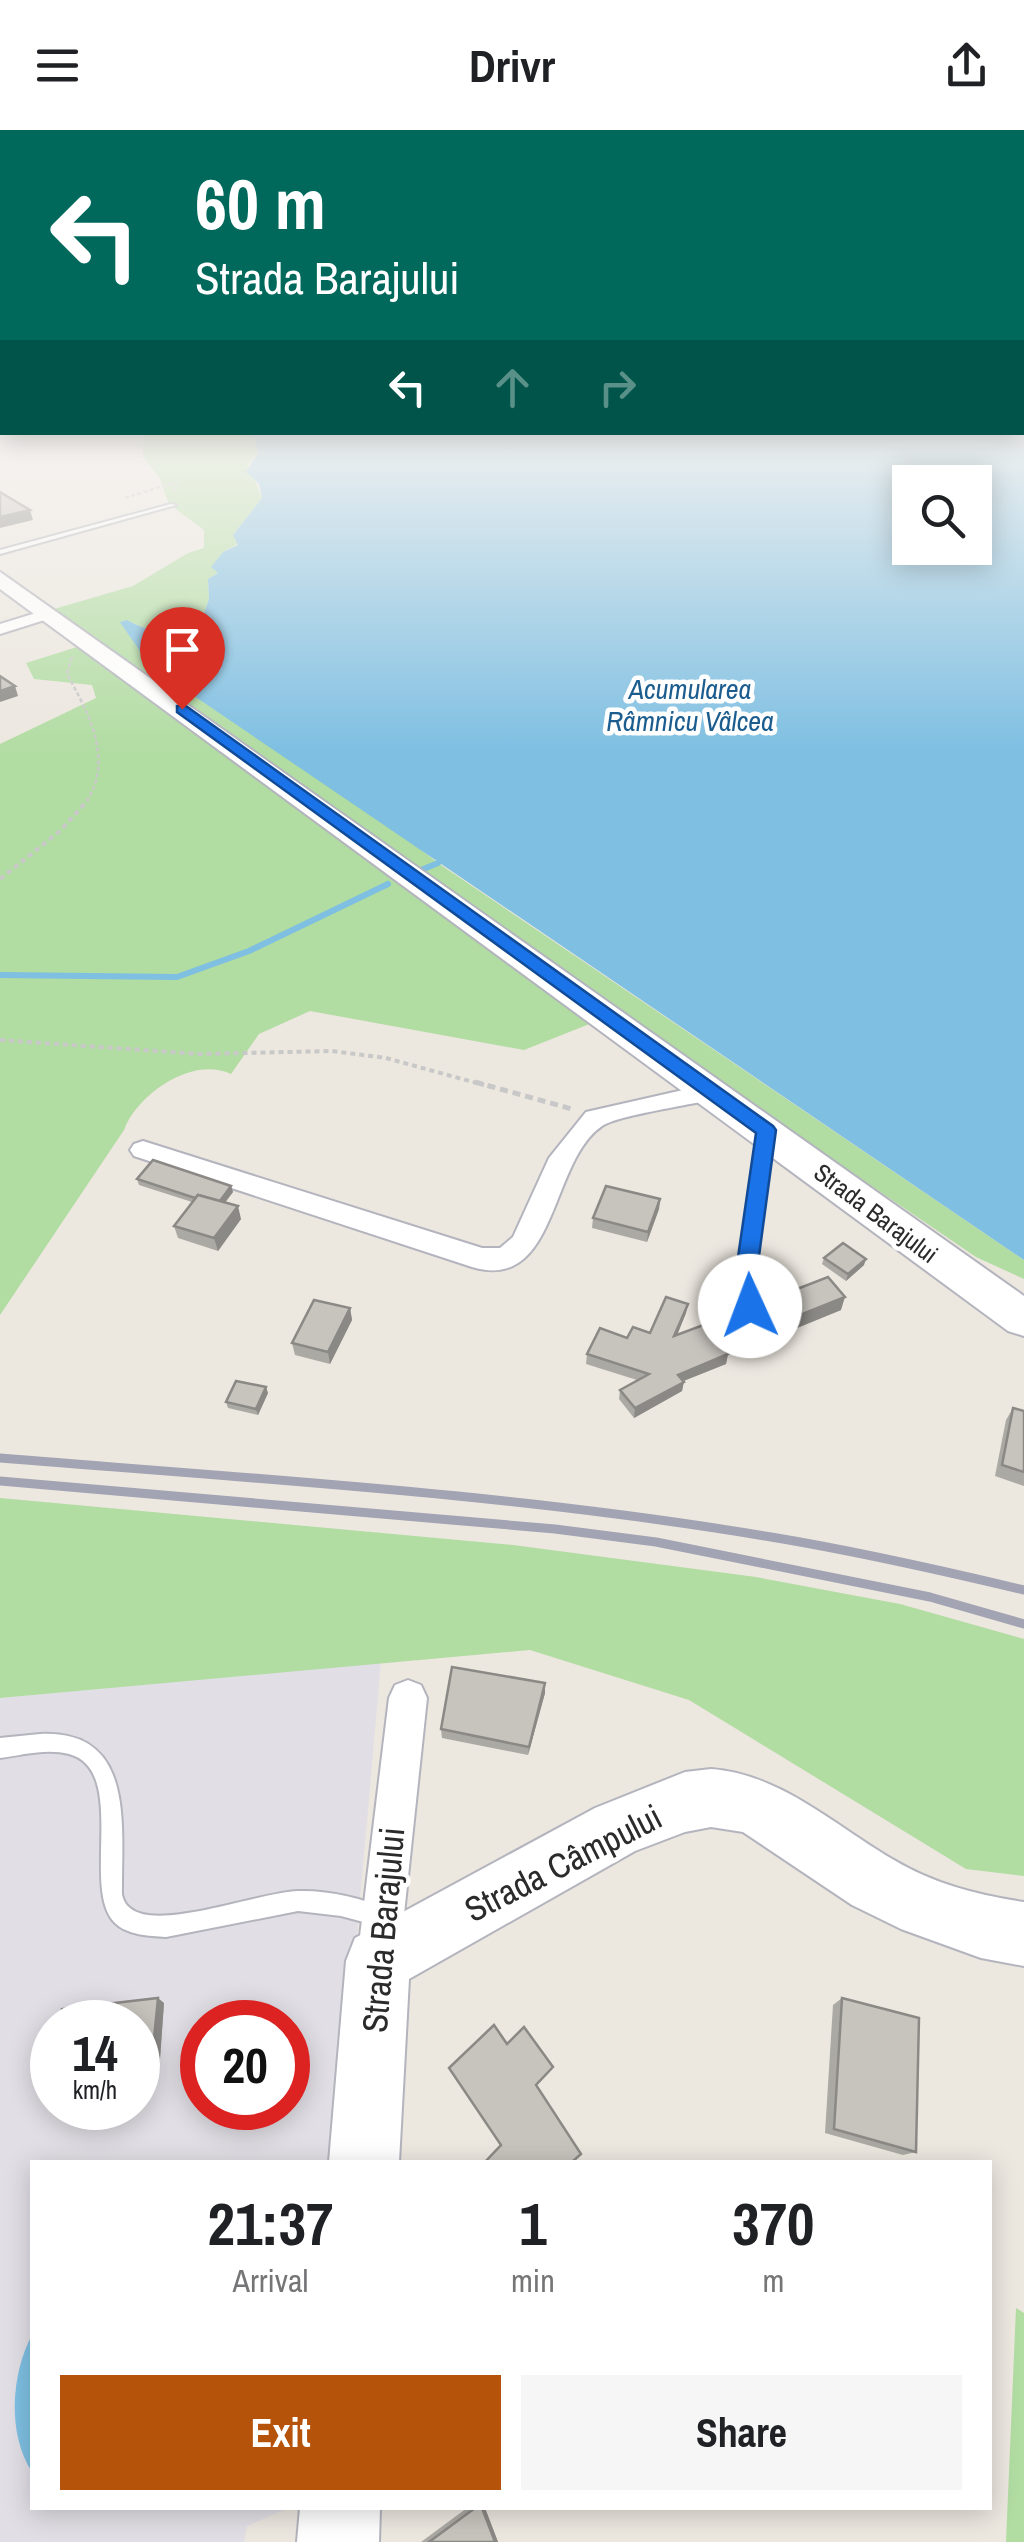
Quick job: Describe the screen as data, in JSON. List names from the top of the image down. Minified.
{"streets":{"street":["Strada Barajului","Strada Câmpului"]},"crossings":[["Strada Barajului","Strada Câmpului"]],"water":["Acumularea Râmnicu Vâlcea"],"page":{"header":"Drivr","turn":["60 m","Strada Barajului"],"speed":"14 km/h","limit":"20","eta":["21:37","Arrival","1","min","370","m"],"buttons":["Exit","Share"]}}
